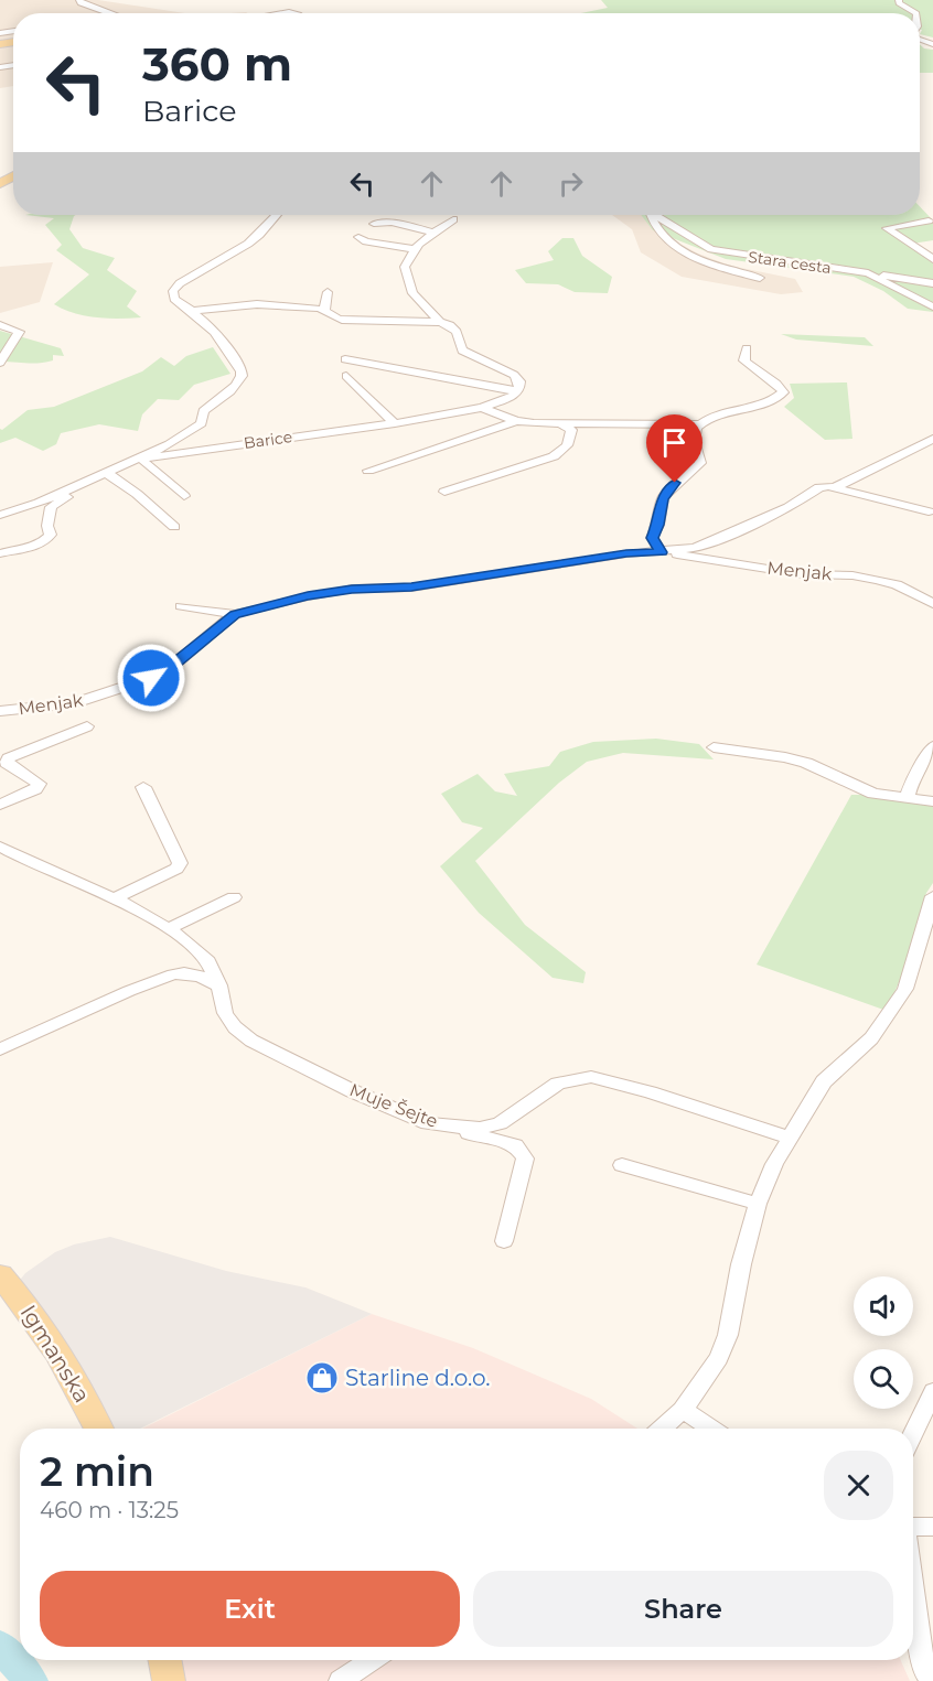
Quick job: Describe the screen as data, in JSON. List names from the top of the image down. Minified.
{"streets":{"main road":["Igmanska"],"street":["Stara cesta","Barice","Menjak","Muje Šejte"]},"places":{"shop":["Starline d.o.o."]},"page":{"turn":["360 m","Barice"],"heading":["2 min","460 m · 13:25"],"buttons":["Exit","Share"]}}
